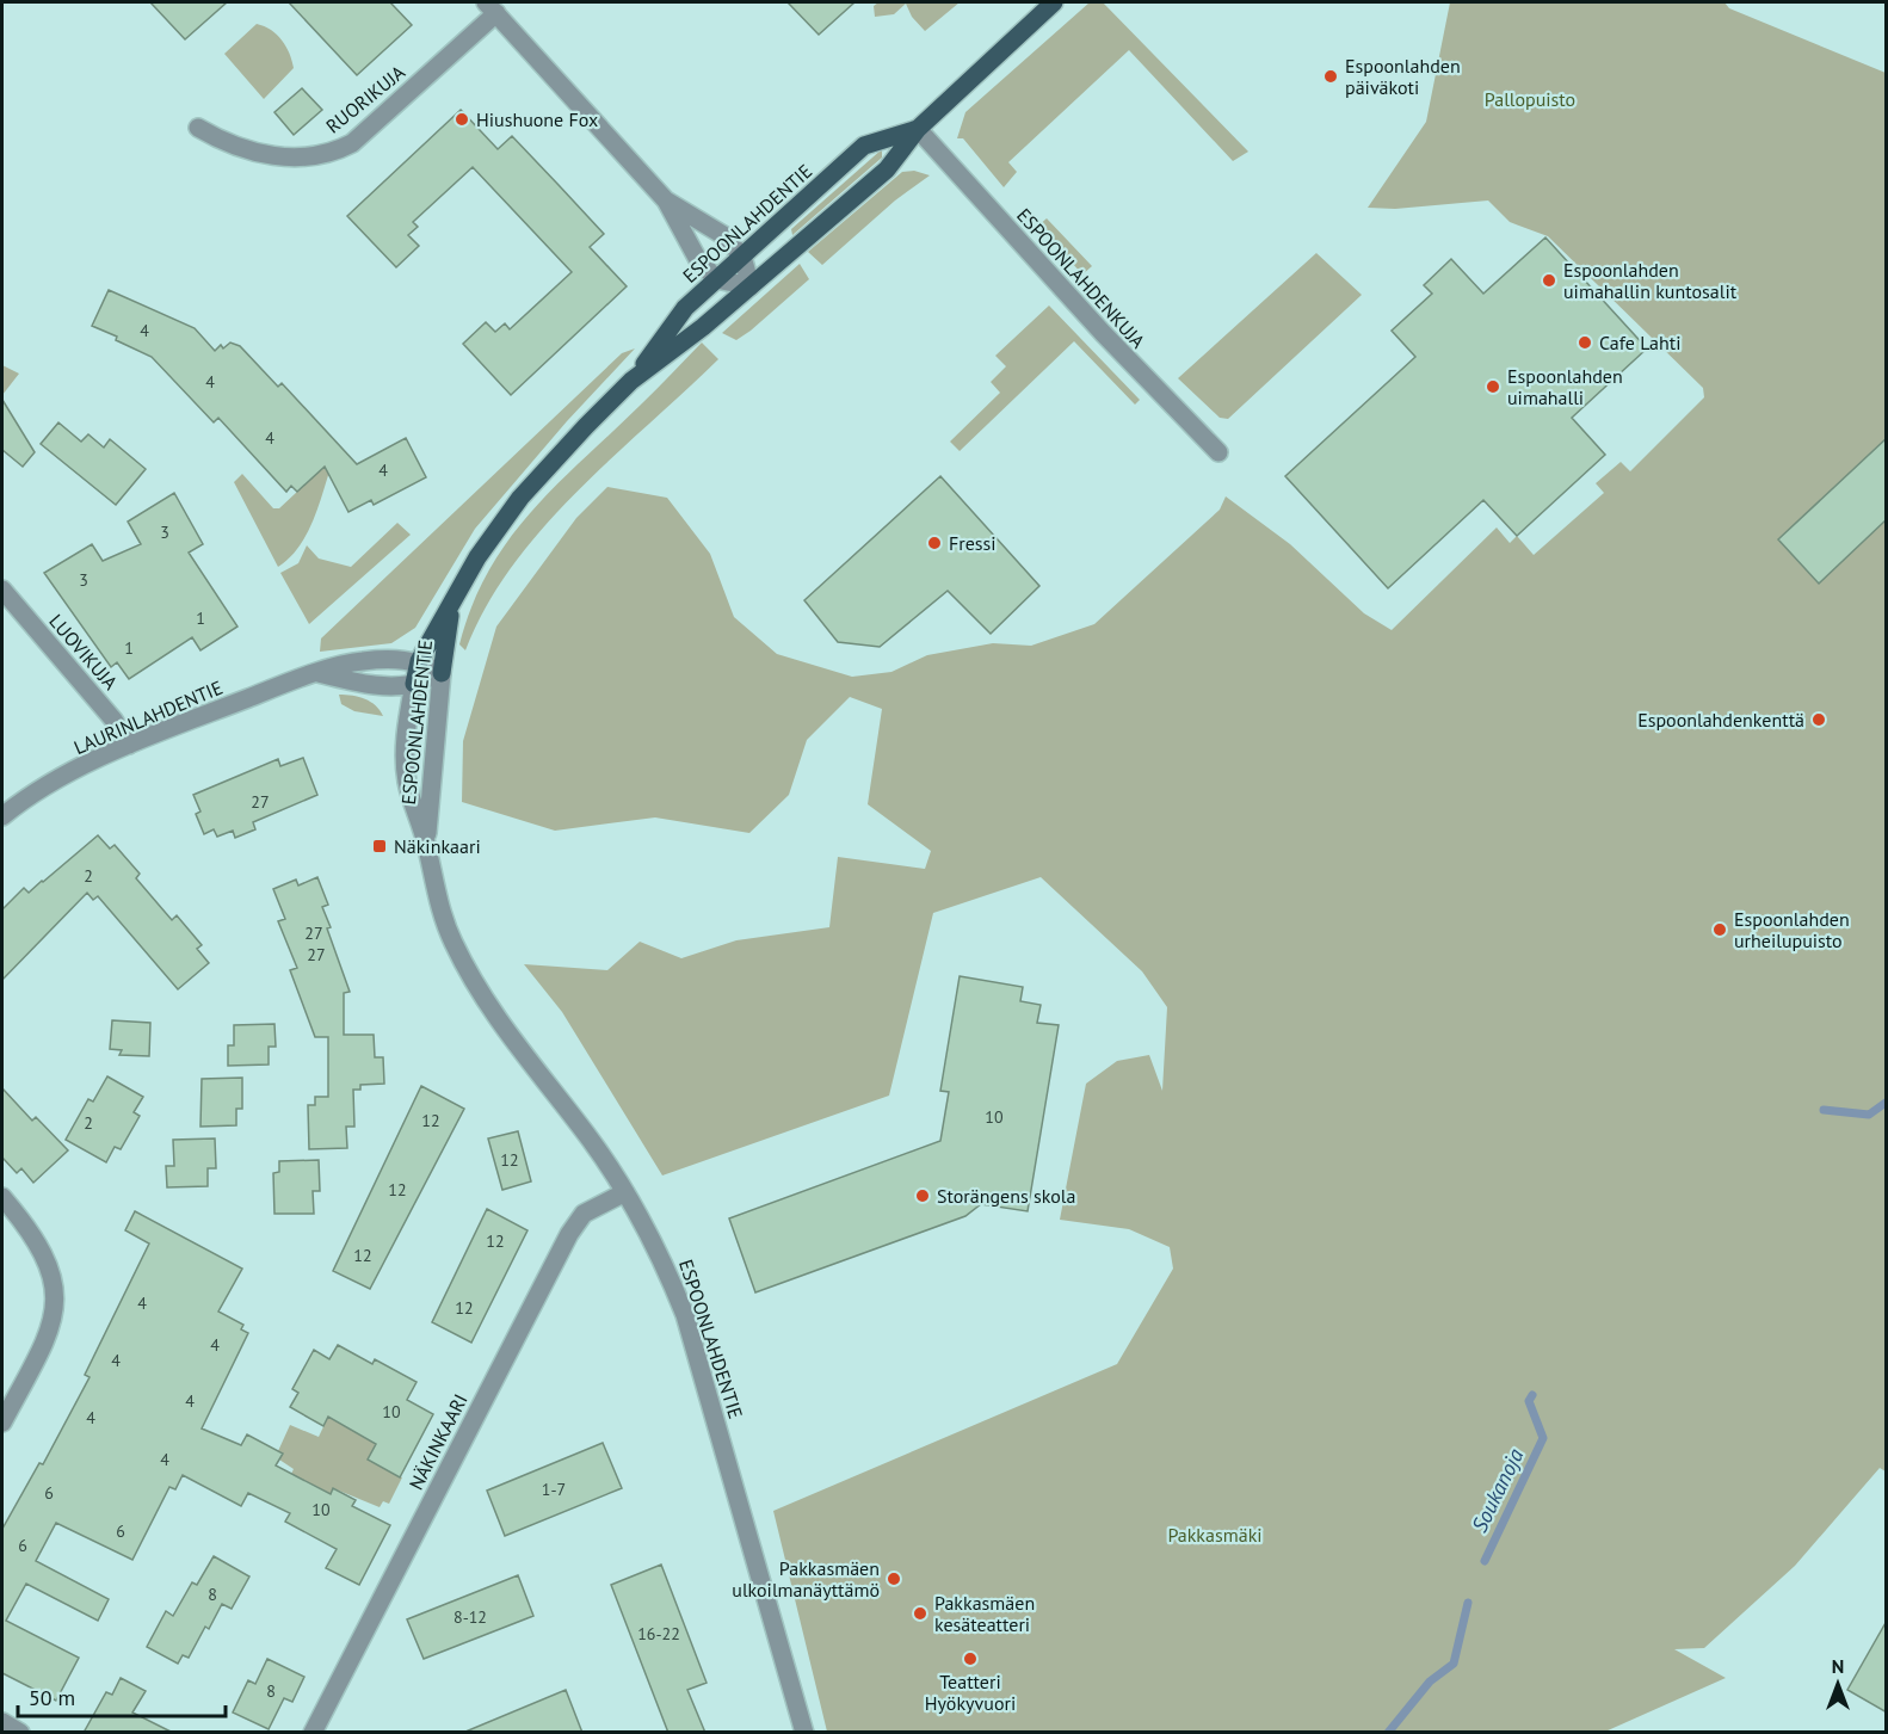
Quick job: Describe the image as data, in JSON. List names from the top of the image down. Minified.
{"streets":{"main road":["ESPOONLAHDENTIE"],"street":["RUORIKUJA","ESPOONLAHDENKUJA","LUOVIKUJA","LAURINLAHDENTIE","NÄKINKAARI"]},"crossings":[["ESPOONLAHDENTIE","ESPOONLAHDENKUJA"],["ESPOONLAHDENTIE","LAURINLAHDENTIE"],["ESPOONLAHDENTIE","NÄKINKAARI"],["LUOVIKUJA","LAURINLAHDENTIE"]],"water":["Soukanoja"],"parks":["Pallopuisto","Pakkasmäki"],"places":{"other":["Espoonlahden päiväkoti","Hiushuone Fox","Espoonlahden uimahallin kuntosalit","Cafe Lahti","Espoonlahden uimahalli","Fressi","Espoonlahdenkenttä","Espoonlahden urheilupuisto","Storängens skola","Pakkasmäen ulkoilmanäyttämö","Pakkasmäen kesäteatteri","Teatteri Hyökyvuori"],"transit":["Näkinkaari"]},"house_numbers":["4","4","4","4","3","3","1","1","27","2","27","27","10","12","2","12","12","12","12","4","12","4","4","4","10","4","4","1-7","6","10","6","6","8","8-12","16-22","8"],"scale_bar":"50 m","north":"top"}
